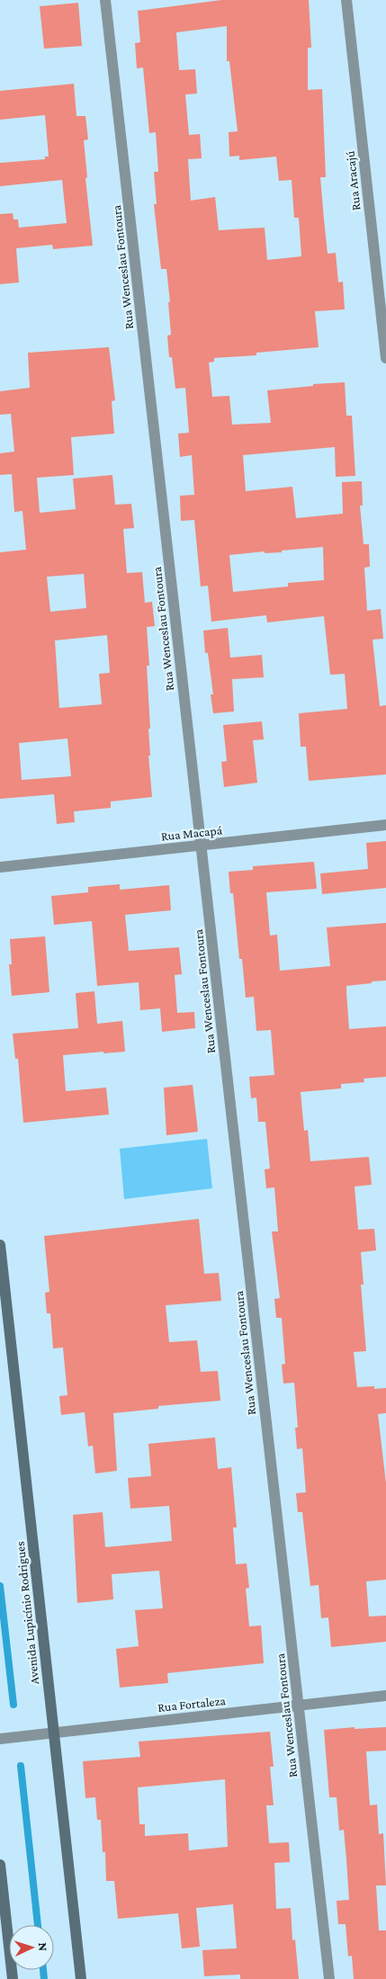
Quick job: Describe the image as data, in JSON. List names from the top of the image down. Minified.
{"streets":{"street":["Rua Aracajú","Rua Wenceslau Fontoura","Rua Macapá","Avenida Lupicínio Rodrigues","Rua Fortaleza"]},"crossings":[["Rua Wenceslau Fontoura","Rua Macapá"],["Rua Wenceslau Fontoura","Rua Fortaleza"],["Avenida Lupicínio Rodrigues","Rua Fortaleza"]],"north":"right"}
